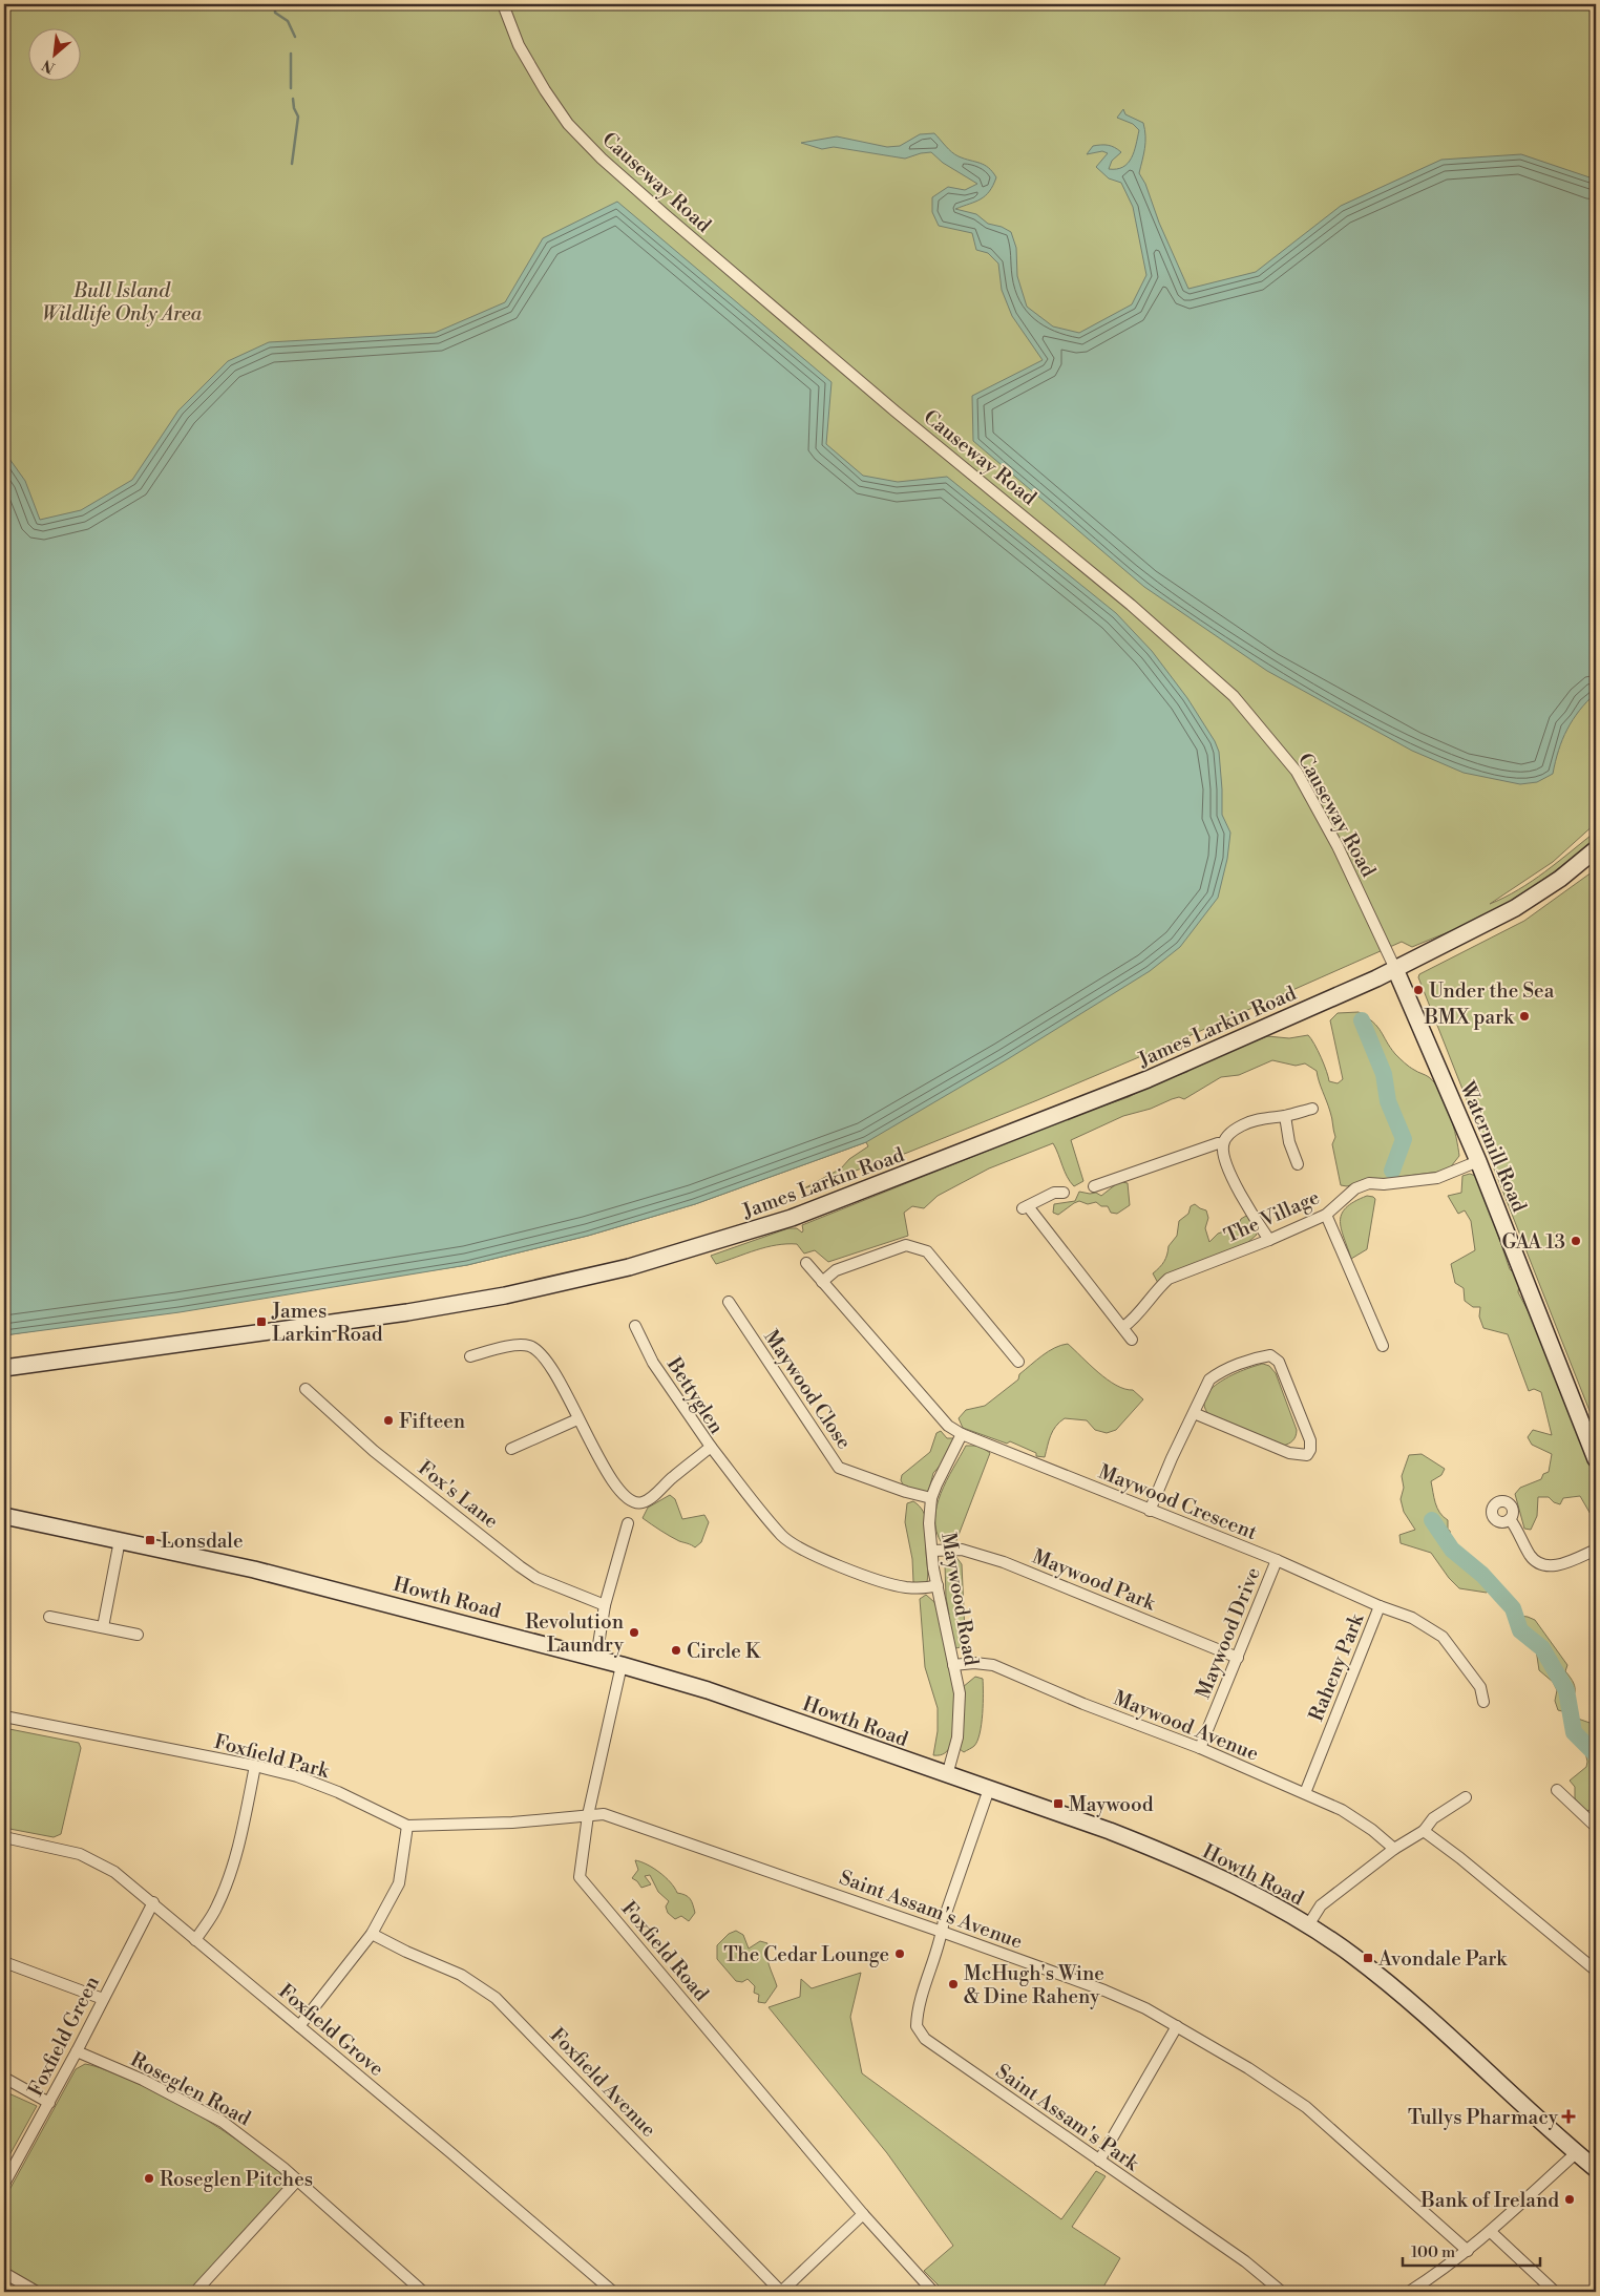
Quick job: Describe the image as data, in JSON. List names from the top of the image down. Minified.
{"streets":{"main road":["James Larkin Road","Watermill Road","Howth Road"],"street":["Causeway Road","The Village","Maywood Close","Bettyglen","Fox's Lane","Maywood Crescent","Maywood Park","Maywood Road","Maywood Drive","Raheny Park","Maywood Avenue","Foxfield Park","Saint Assam's Avenue","Foxfield Road","Foxfield Grove","Foxfield Green","Foxfield Avenue","Roseglen Road","Saint Assam's Park"]},"crossings":[["Causeway Road","James Larkin Road"],["Causeway Road","Watermill Road"],["James Larkin Road","Watermill Road"],["Watermill Road","The Village"],["Maywood Close","Maywood Road"],["Maywood Crescent","Maywood Road"],["Maywood Crescent","Maywood Drive"],["Maywood Crescent","Raheny Park"],["Maywood Park","Maywood Road"],["Maywood Park","Maywood Drive"],["Howth Road","Maywood Road"],["Howth Road","Foxfield Road"],["Howth Road","Saint Assam's Park"],["Maywood Road","Maywood Avenue"],["Maywood Drive","Maywood Avenue"],["Raheny Park","Maywood Avenue"],["Foxfield Park","Saint Assam's Avenue"],["Foxfield Park","Foxfield Road"],["Saint Assam's Avenue","Foxfield Road"],["Saint Assam's Avenue","Saint Assam's Park"],["Foxfield Grove","Foxfield Green"],["Foxfield Green","Roseglen Road"]],"parks":["Bull Island Wildlife Only Area"],"places":{"other":["Under the Sea","BMX park","GAA 13","Fifteen","Revolution Laundry","Circle K","The Cedar Lounge","McHugh's Wine & Dine Raheny","Roseglen Pitches","Bank of Ireland"],"transit":["James Larkin Road","Lonsdale","Maywood","Avondale Park"],"health":["Tullys Pharmacy"]},"scale_bar":"100 m","north":"bottom left"}
